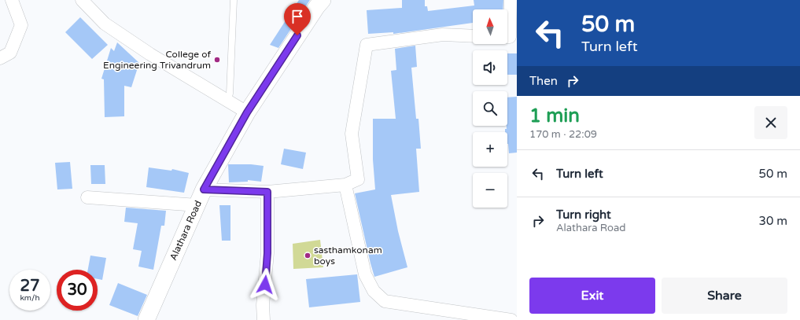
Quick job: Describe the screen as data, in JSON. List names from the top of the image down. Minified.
{"streets":{"street":["Alathara Road"]},"places":["College of Engineering Trivandrum","sasthamkonam boys"],"north":"top","page":{"turn":["50 m","Turn left"],"map_buttons":["+","−"],"then":"Then","heading":["1 min","170 m · 22:09"],"list":[{"name":"Turn left","value":"50 m"},{"name":"Turn right","note":"Alathara Road","value":"30 m"}],"speed":"27 km/h","limit":"30","buttons":["Exit","Share"]}}
